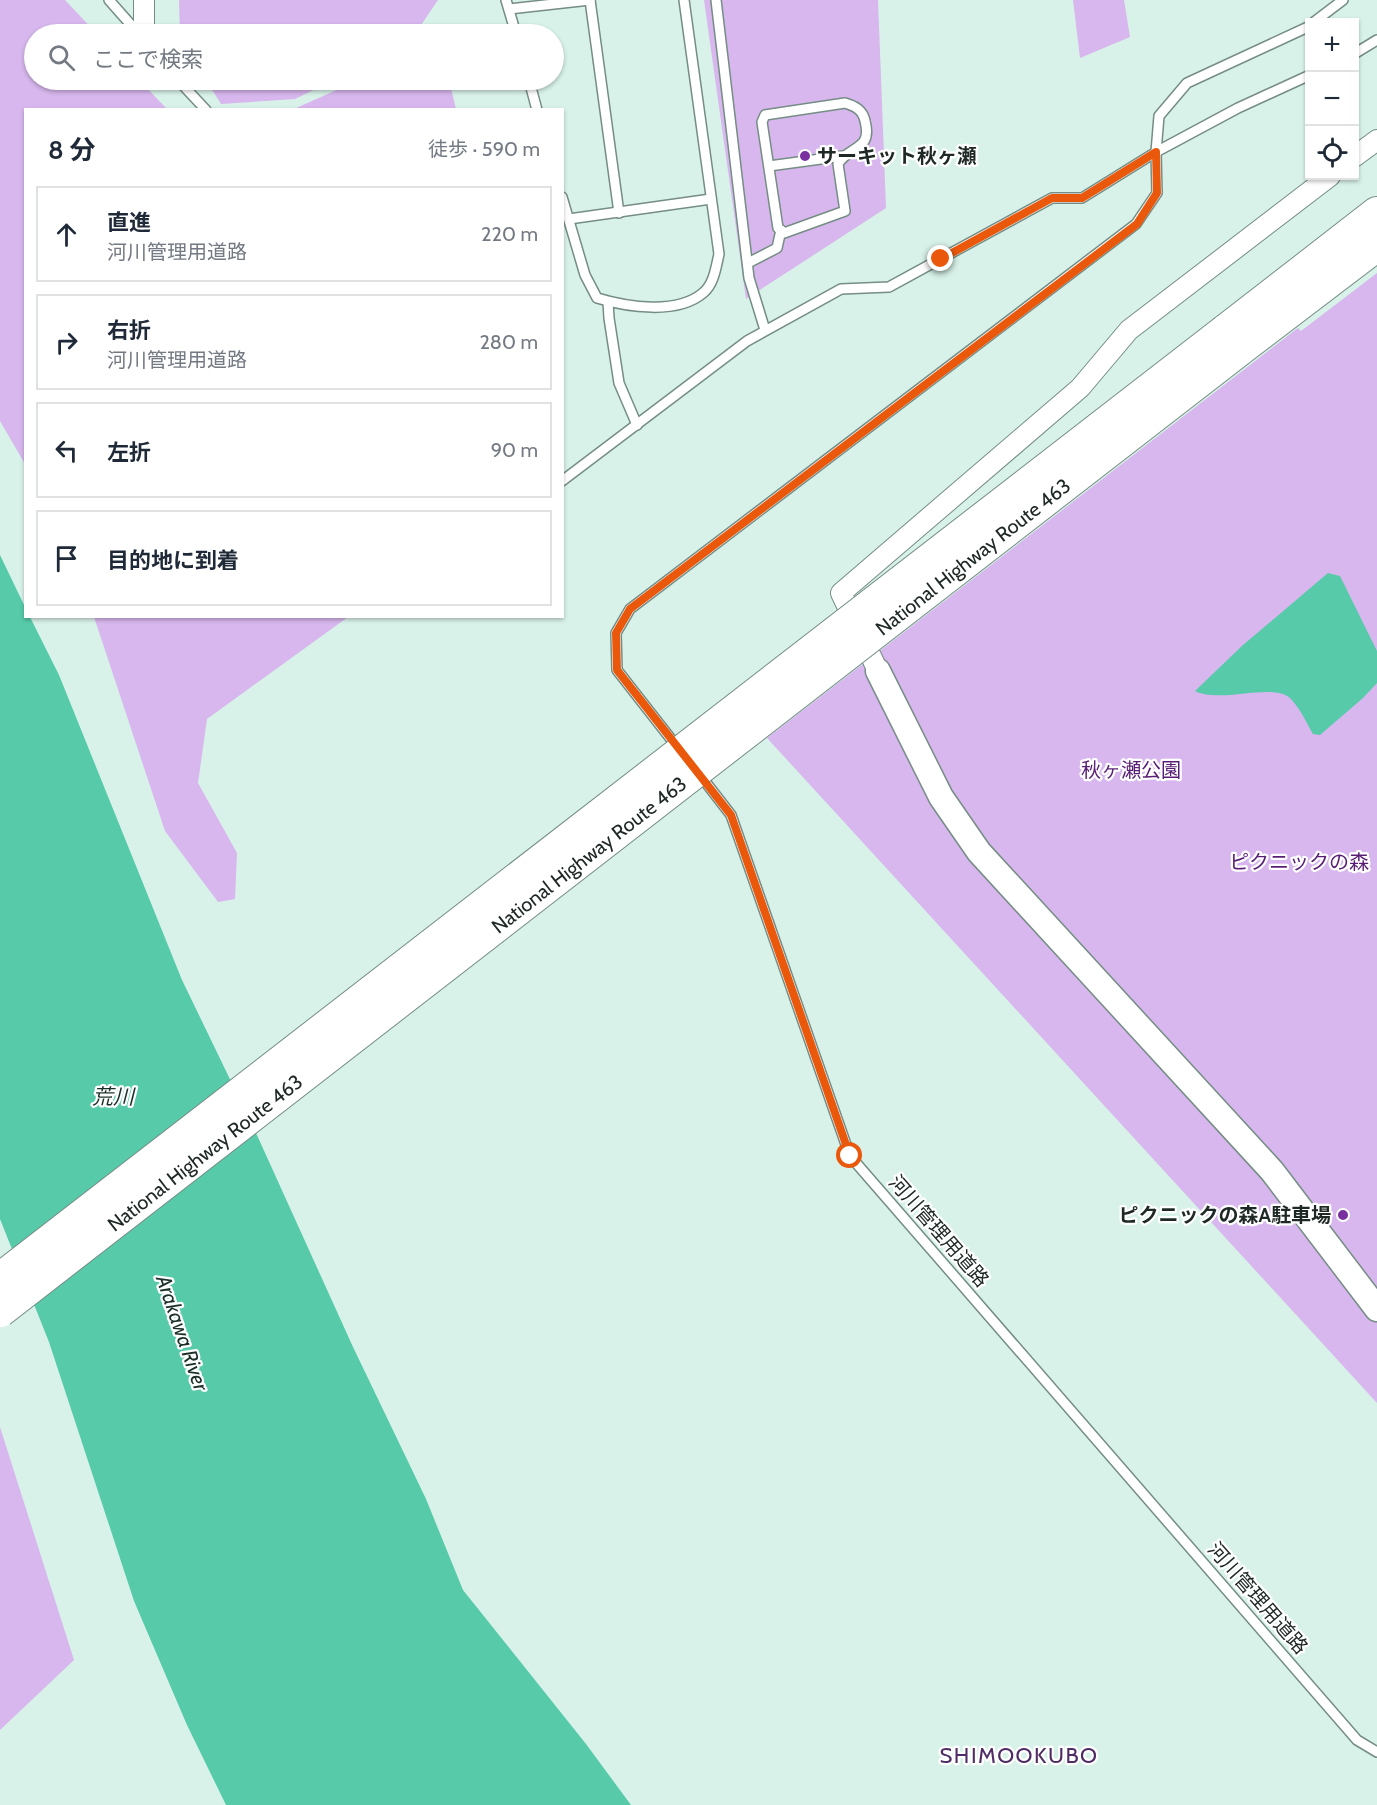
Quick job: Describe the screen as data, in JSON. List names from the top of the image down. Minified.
{"streets":{"highway":["National Highway Route 463"],"lane":["河川管理用道路"]},"districts":["SHIMOOKUBO"],"water":["荒川","Arakawa River"],"parks":["秋ヶ瀬公園","ピクニックの森"],"places":["サーキット秋ヶ瀬","ピクニックの森A駐車場"],"page":{"map_buttons":["+","−"],"search":"ここで検索","heading":["8 分","徒歩 · 590 m"],"list":[["直進","河川管理用道路","220 m"],["右折","河川管理用道路","280 m"],["左折","90 m"],"目的地に到着"]}}
